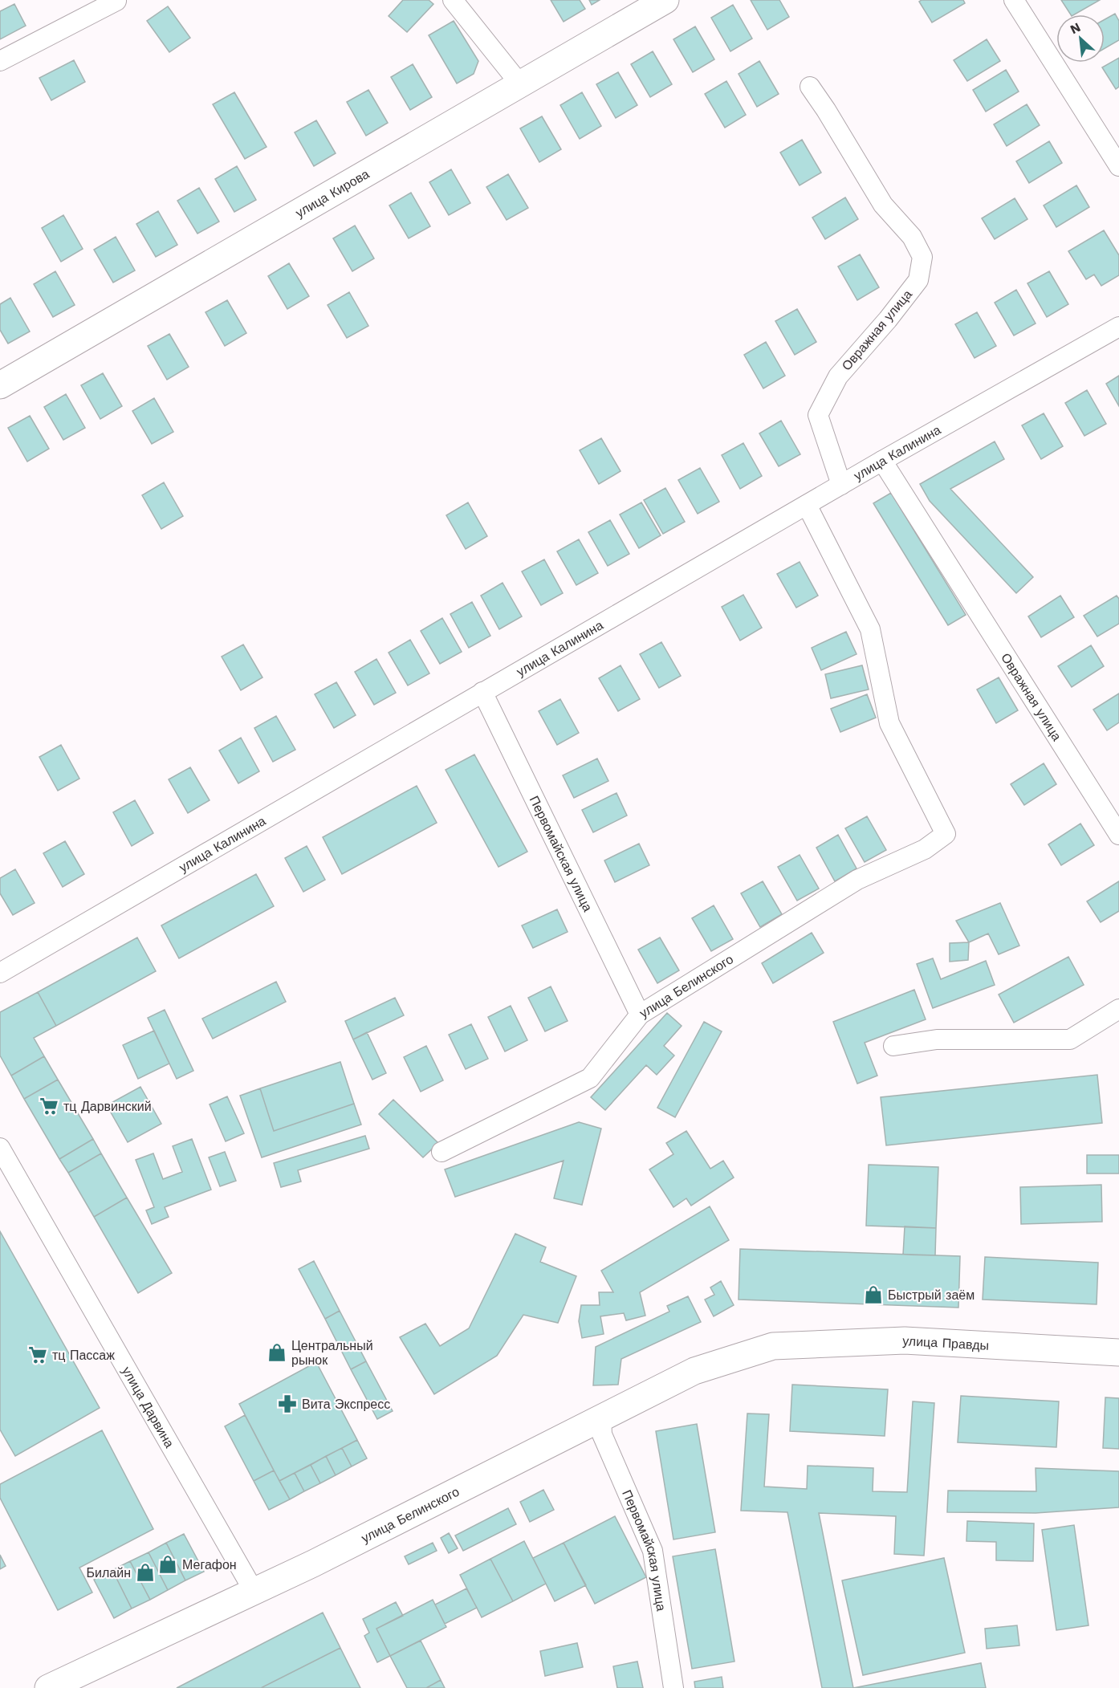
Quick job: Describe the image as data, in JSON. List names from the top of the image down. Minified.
{"streets":{"street":["улица Кирова","Овражная улица","улица Калинина","Первомайская улица","улица Белинского","улица Правды","улица Дарвина"]},"crossings":[["Овражная улица","улица Калинина"],["улица Калинина","Первомайская улица"],["улица Калинина","улица Белинского"],["Первомайская улица","улица Белинского"],["улица Белинского","улица Правды"],["улица Белинского","улица Дарвина"]],"places":{"supermarket":["тц Дарвинский","тц Пассаж"],"shop":["Быстрый заём","Центральный рынок","Мегафон","Билайн"],"pharmacy":["Вита Экспресс"]},"north":"top left"}
